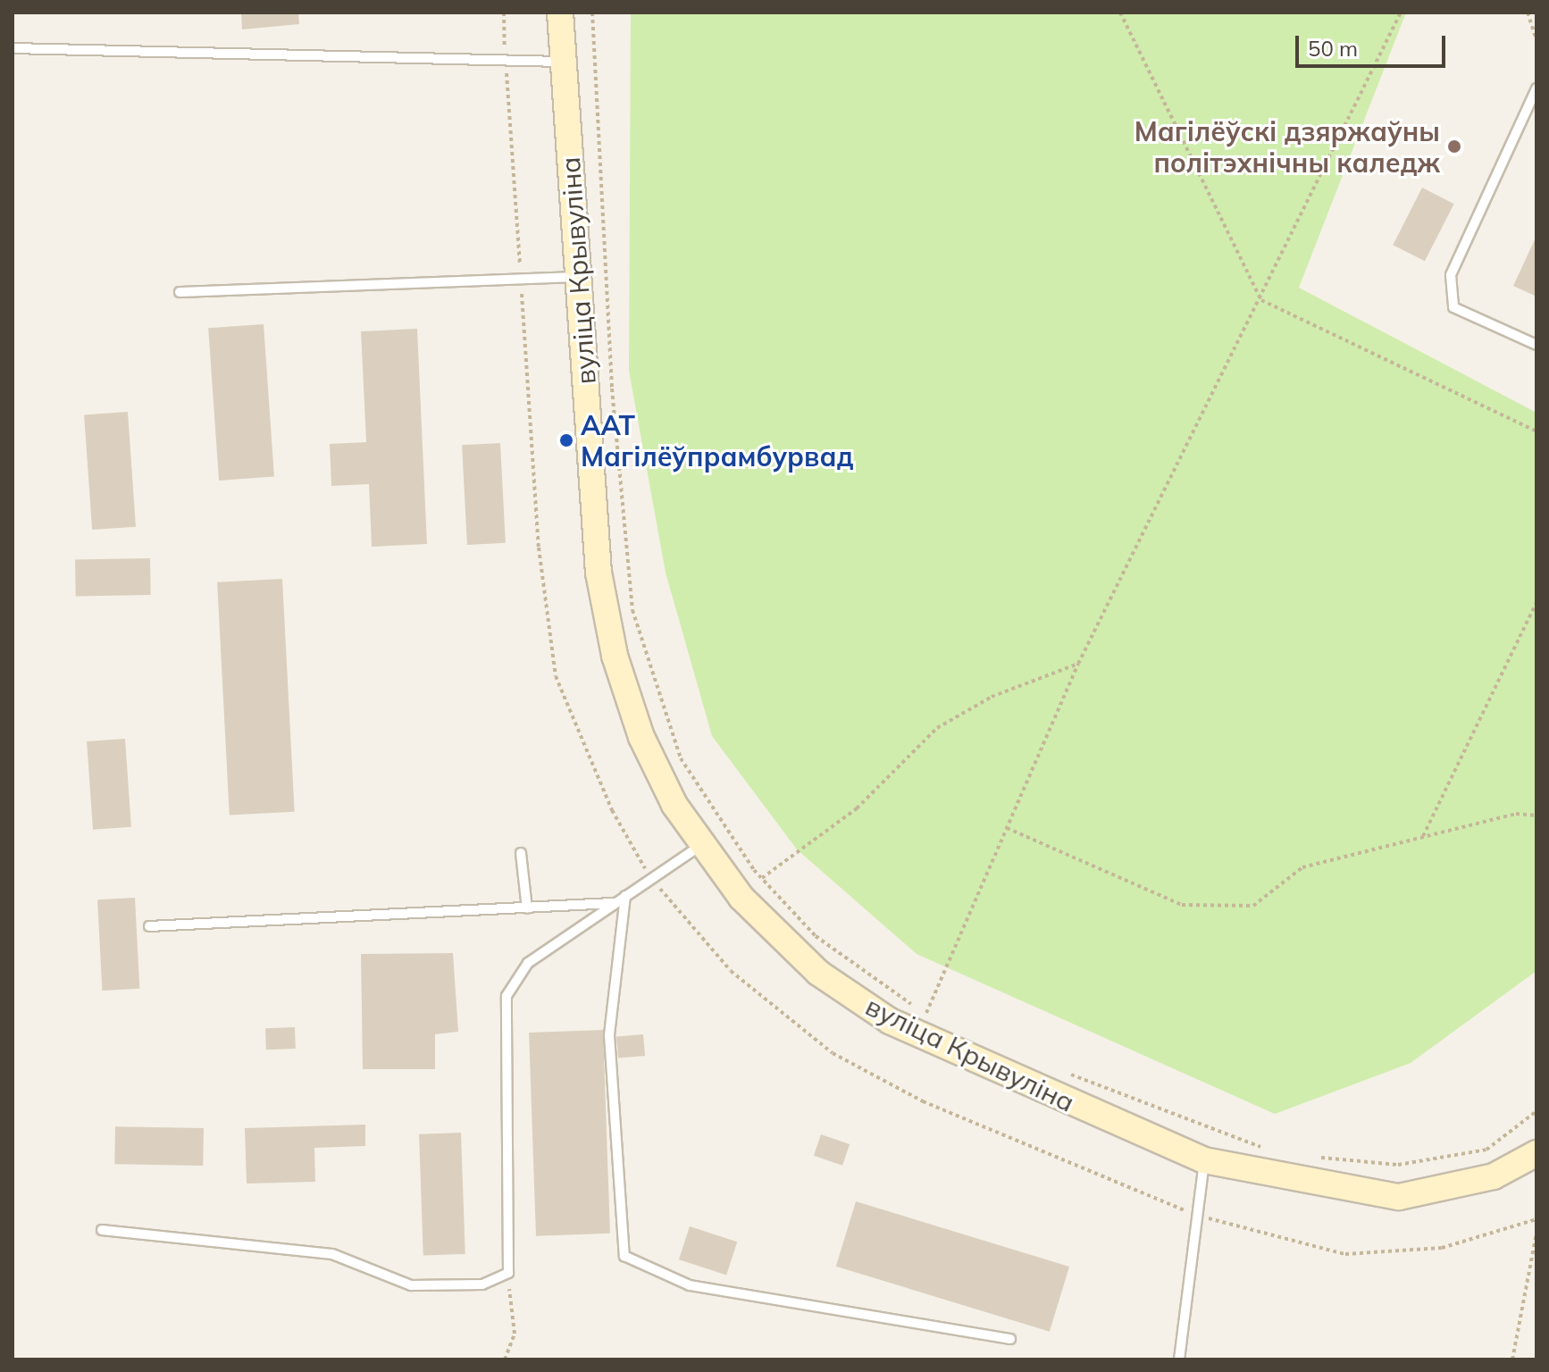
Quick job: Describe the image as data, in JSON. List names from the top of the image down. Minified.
{"streets":{"main road":["вуліца Крывуліна"]},"places":["Магілёўскі дзяржаўны політэхнічны каледж","ААТ Магілёўпрамбурвад"],"scale_bar":"50 m"}
